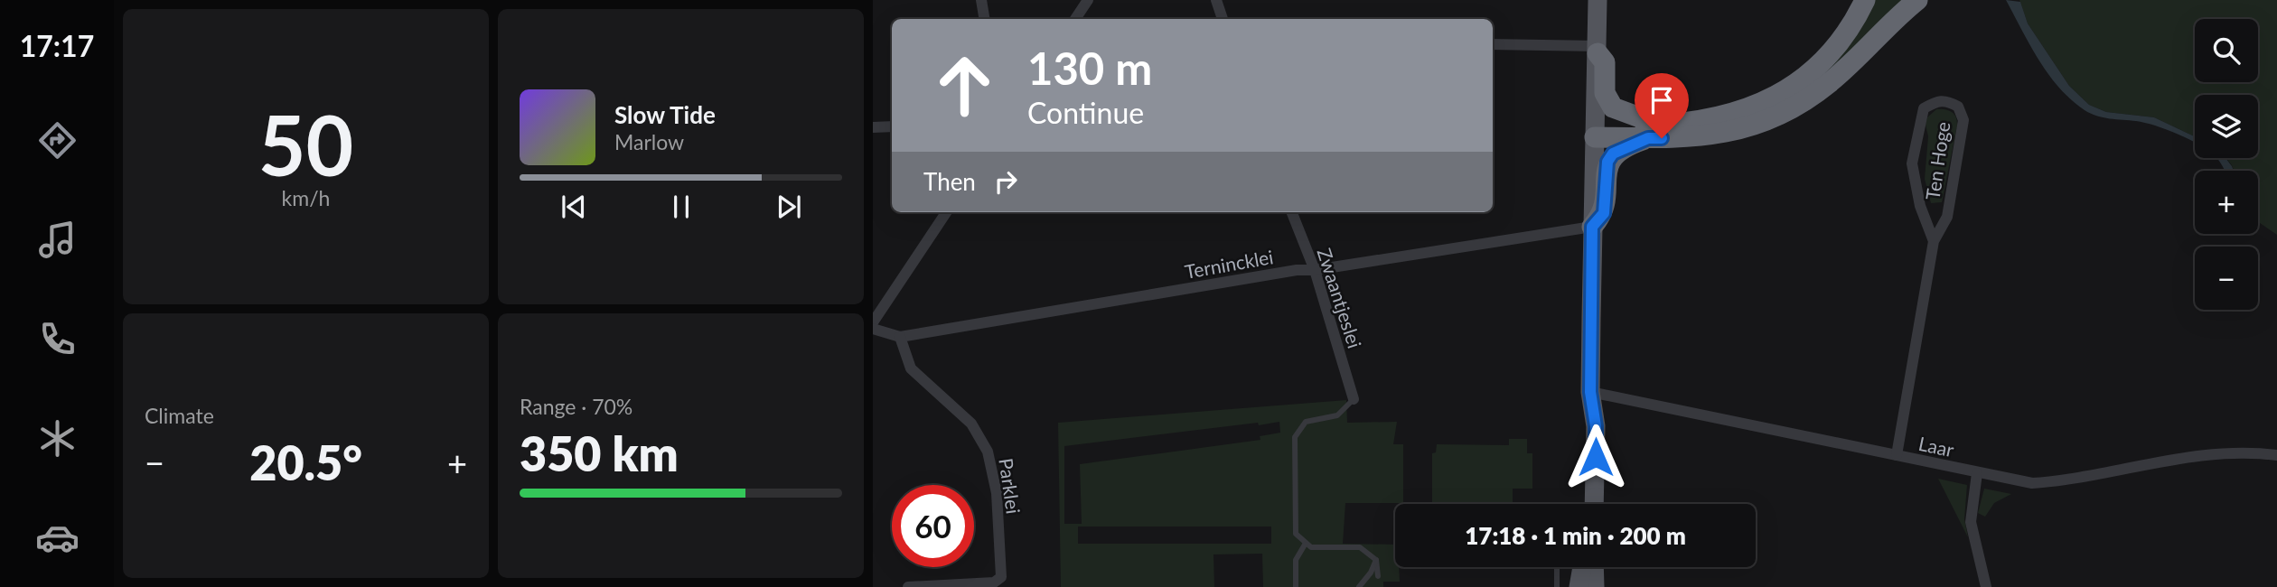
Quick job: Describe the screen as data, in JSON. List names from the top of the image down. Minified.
{"streets":{"street":["Ten Hoge","Ternincklei","Zwaantjeslei","Laar","Parklei"]},"crossings":[["Ten Hoge","Laar"],["Ternincklei","Zwaantjeslei"],["Ternincklei","Parklei"]],"page":{"tabs":"17:17","tile":[["50","km/h"],"Climate",["Range · 70%","350 km"]],"map_buttons":["+","−"],"turn":["130 m","Continue"],"song":["Slow Tide","Marlow"],"then":"Then","heat":["−","20.5°","+"],"limit":"60","trip":"17:18 · 1 min · 200 m"}}
